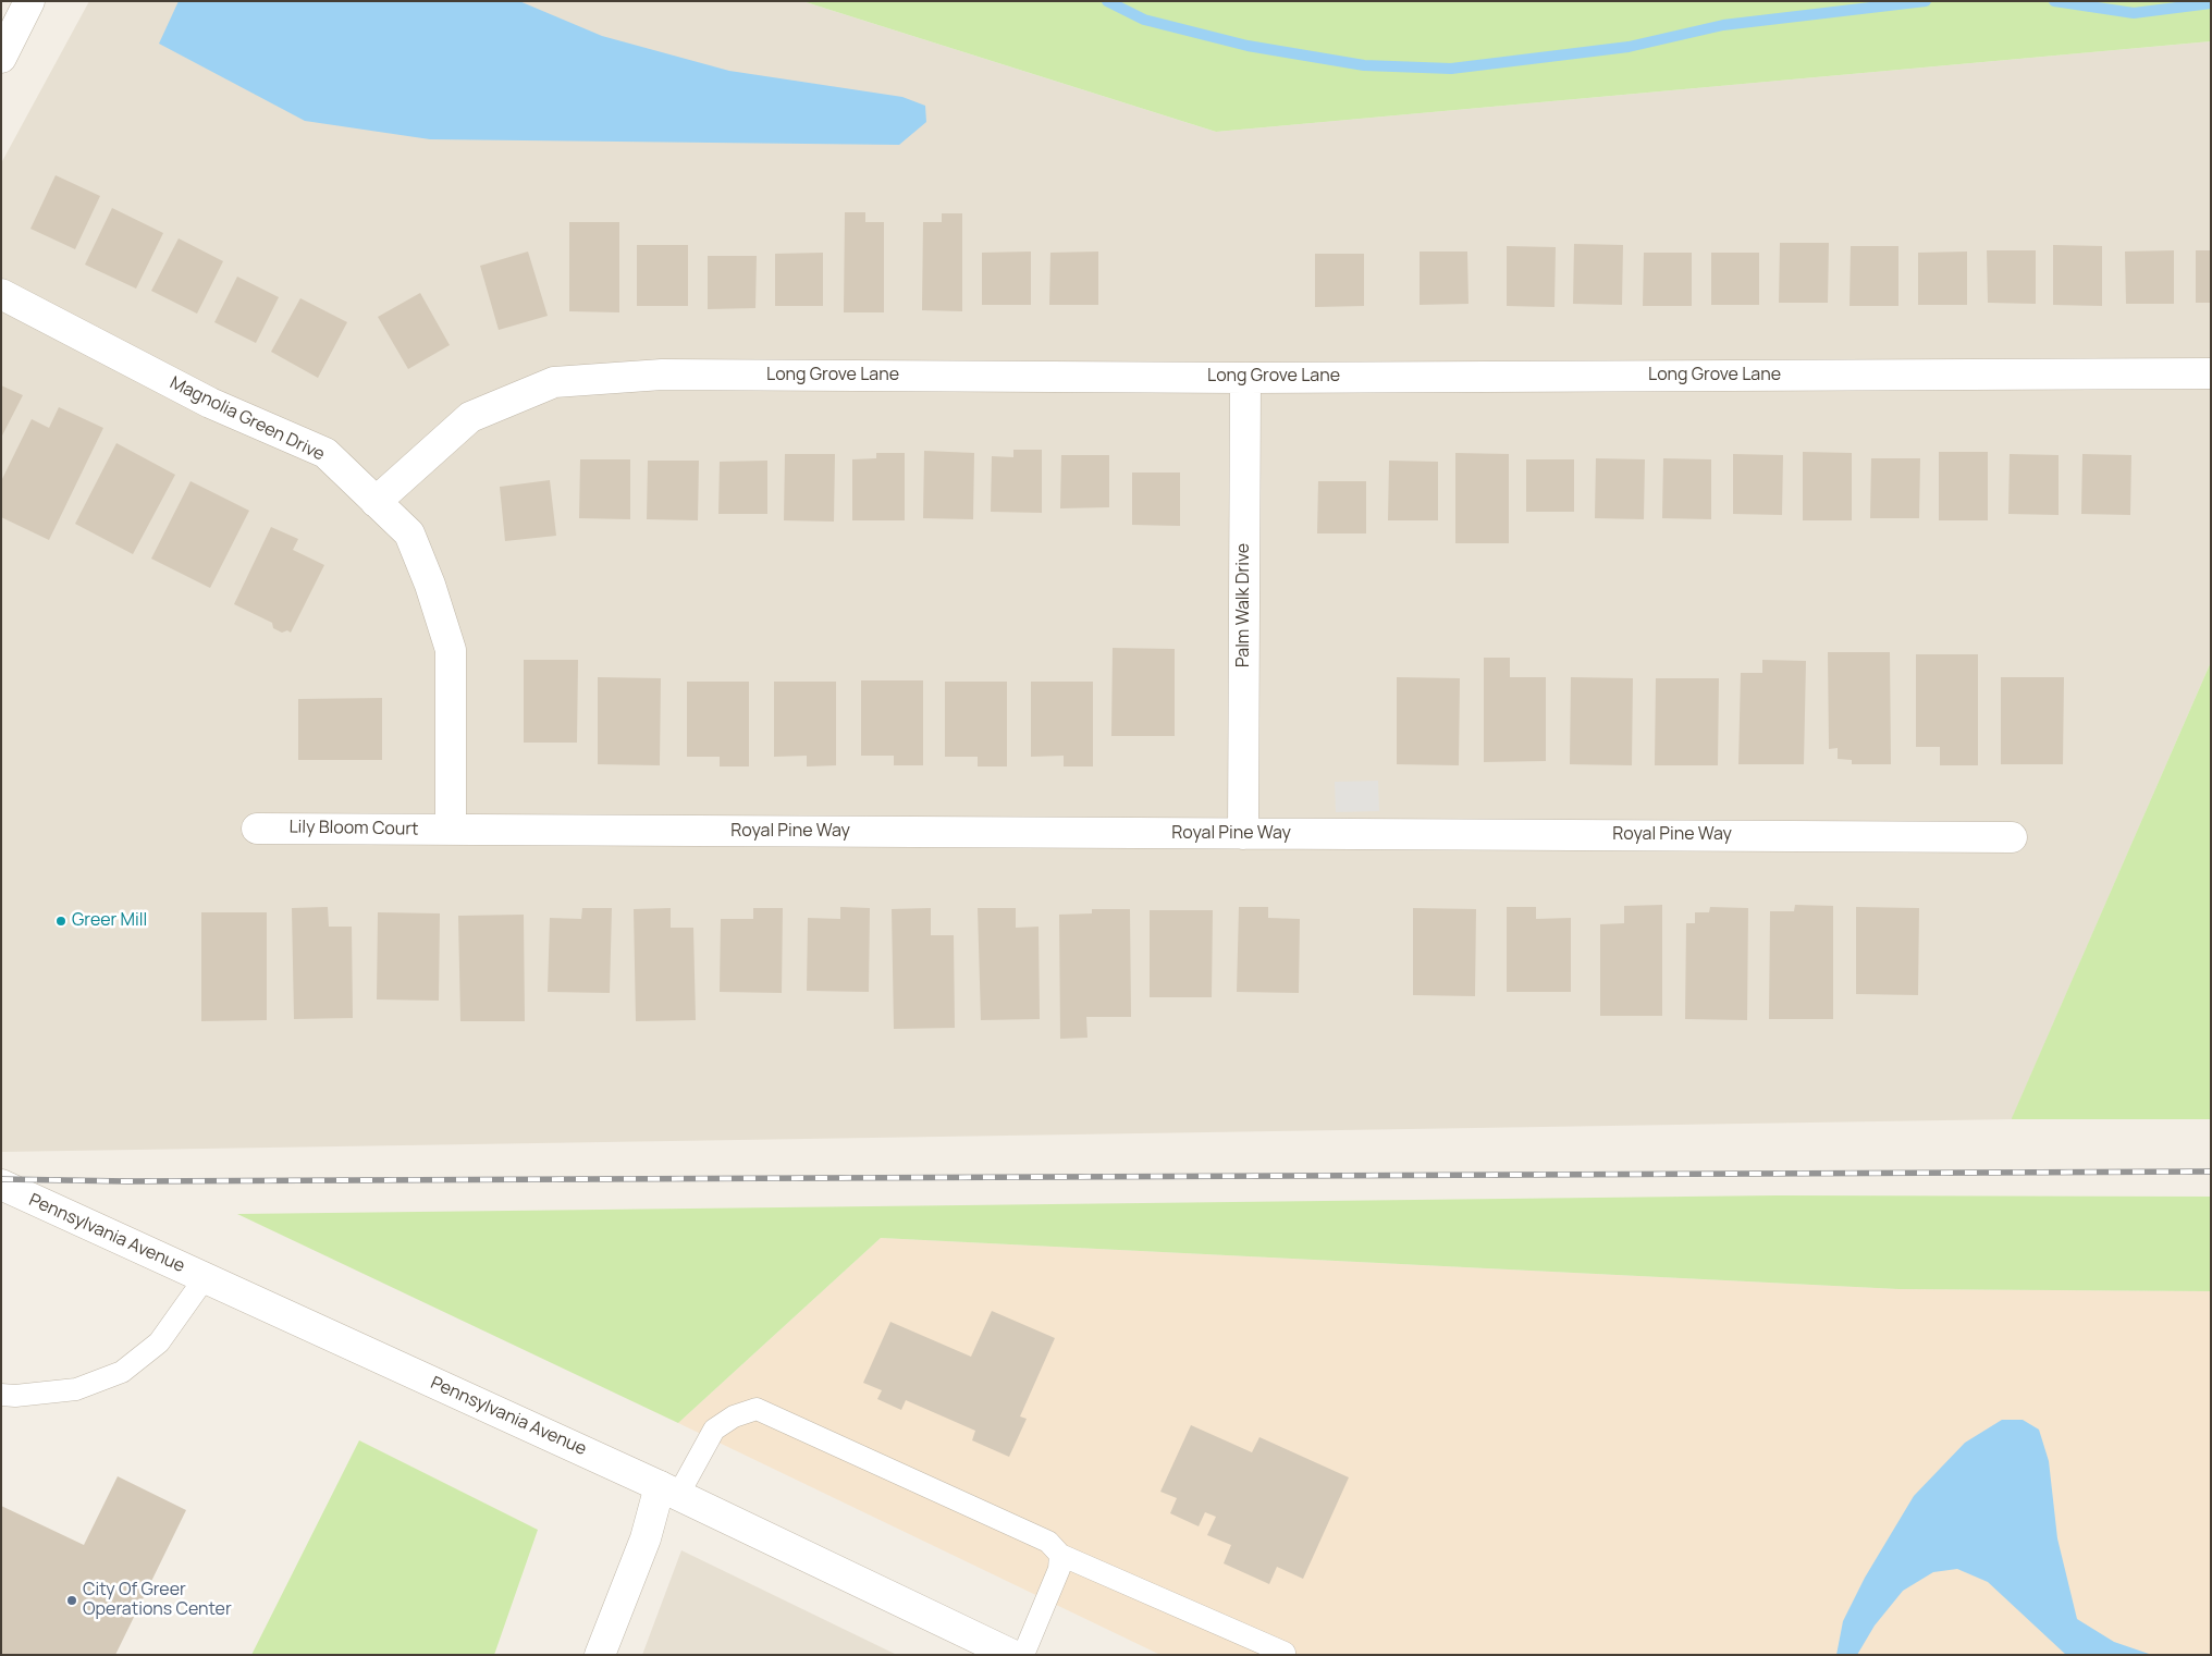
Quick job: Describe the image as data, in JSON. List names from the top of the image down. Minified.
{"streets":{"street":["Long Grove Lane","Magnolia Green Drive","Palm Walk Drive","Lily Bloom Court","Royal Pine Way","Pennsylvania Avenue"]},"crossings":[["Long Grove Lane","Magnolia Green Drive"],["Long Grove Lane","Palm Walk Drive"],["Magnolia Green Drive","Lily Bloom Court"],["Magnolia Green Drive","Royal Pine Way"],["Palm Walk Drive","Royal Pine Way"],["Lily Bloom Court","Royal Pine Way"]],"places":["Greer Mill","City Of Greer Operations Center"]}
